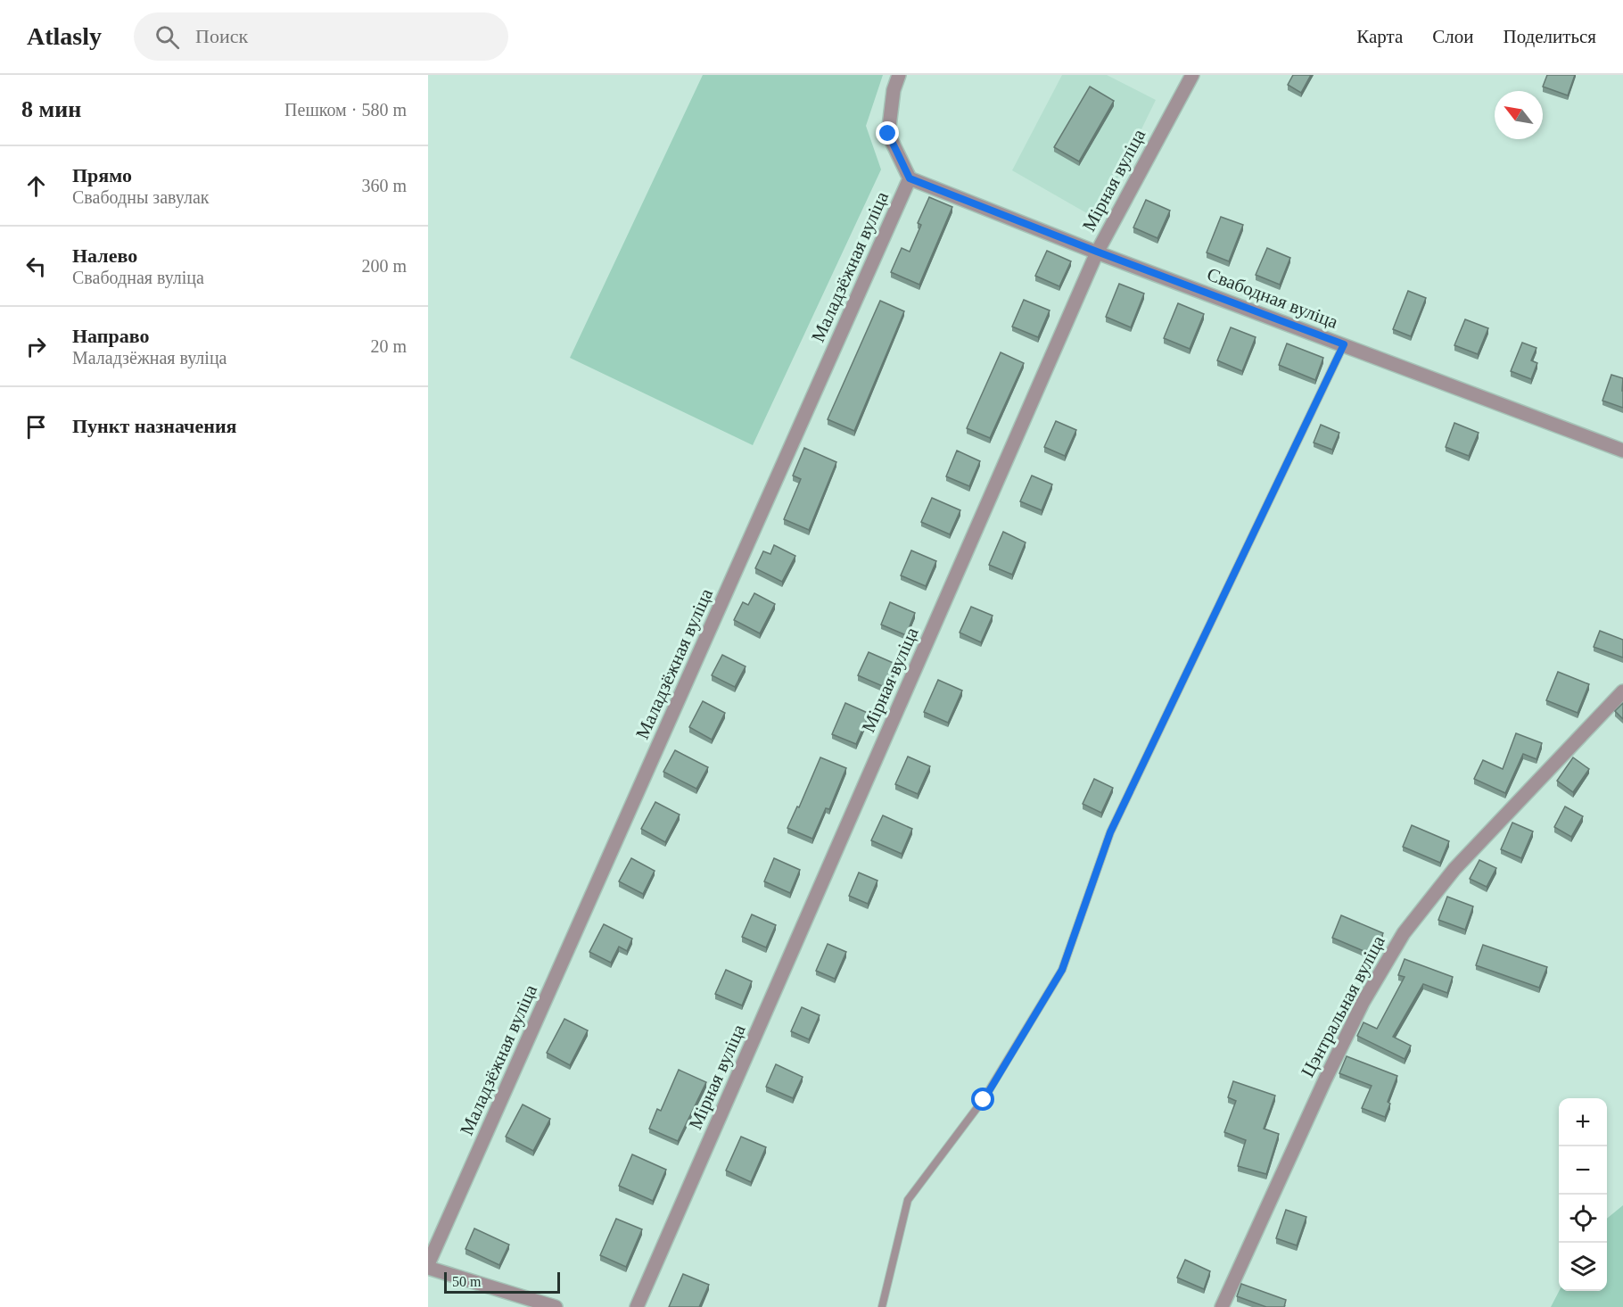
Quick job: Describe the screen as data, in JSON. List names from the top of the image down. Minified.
{"streets":{"street":["Мірная вуліца","Маладзёжная вуліца","Свабодная вуліца","Цэнтральная вуліца"]},"crossings":[["Мірная вуліца","Свабодная вуліца"],["Маладзёжная вуліца","Свабодная вуліца"]],"scale_bar":"50 m","north":"top left","page":{"header":"Atlasly","search":"Поиск","nav":["Карта","Слои","Поделиться"],"heading":["8 мин","Пешком · 580 m"],"list":[["Прямо","Свабодны завулак","360 m"],["Налево","Свабодная вуліца","200 m"],["Направо","Маладзёжная вуліца","20 m"],"Пункт назначения"],"map_buttons":["+","−"],"scale":"50 m"}}
